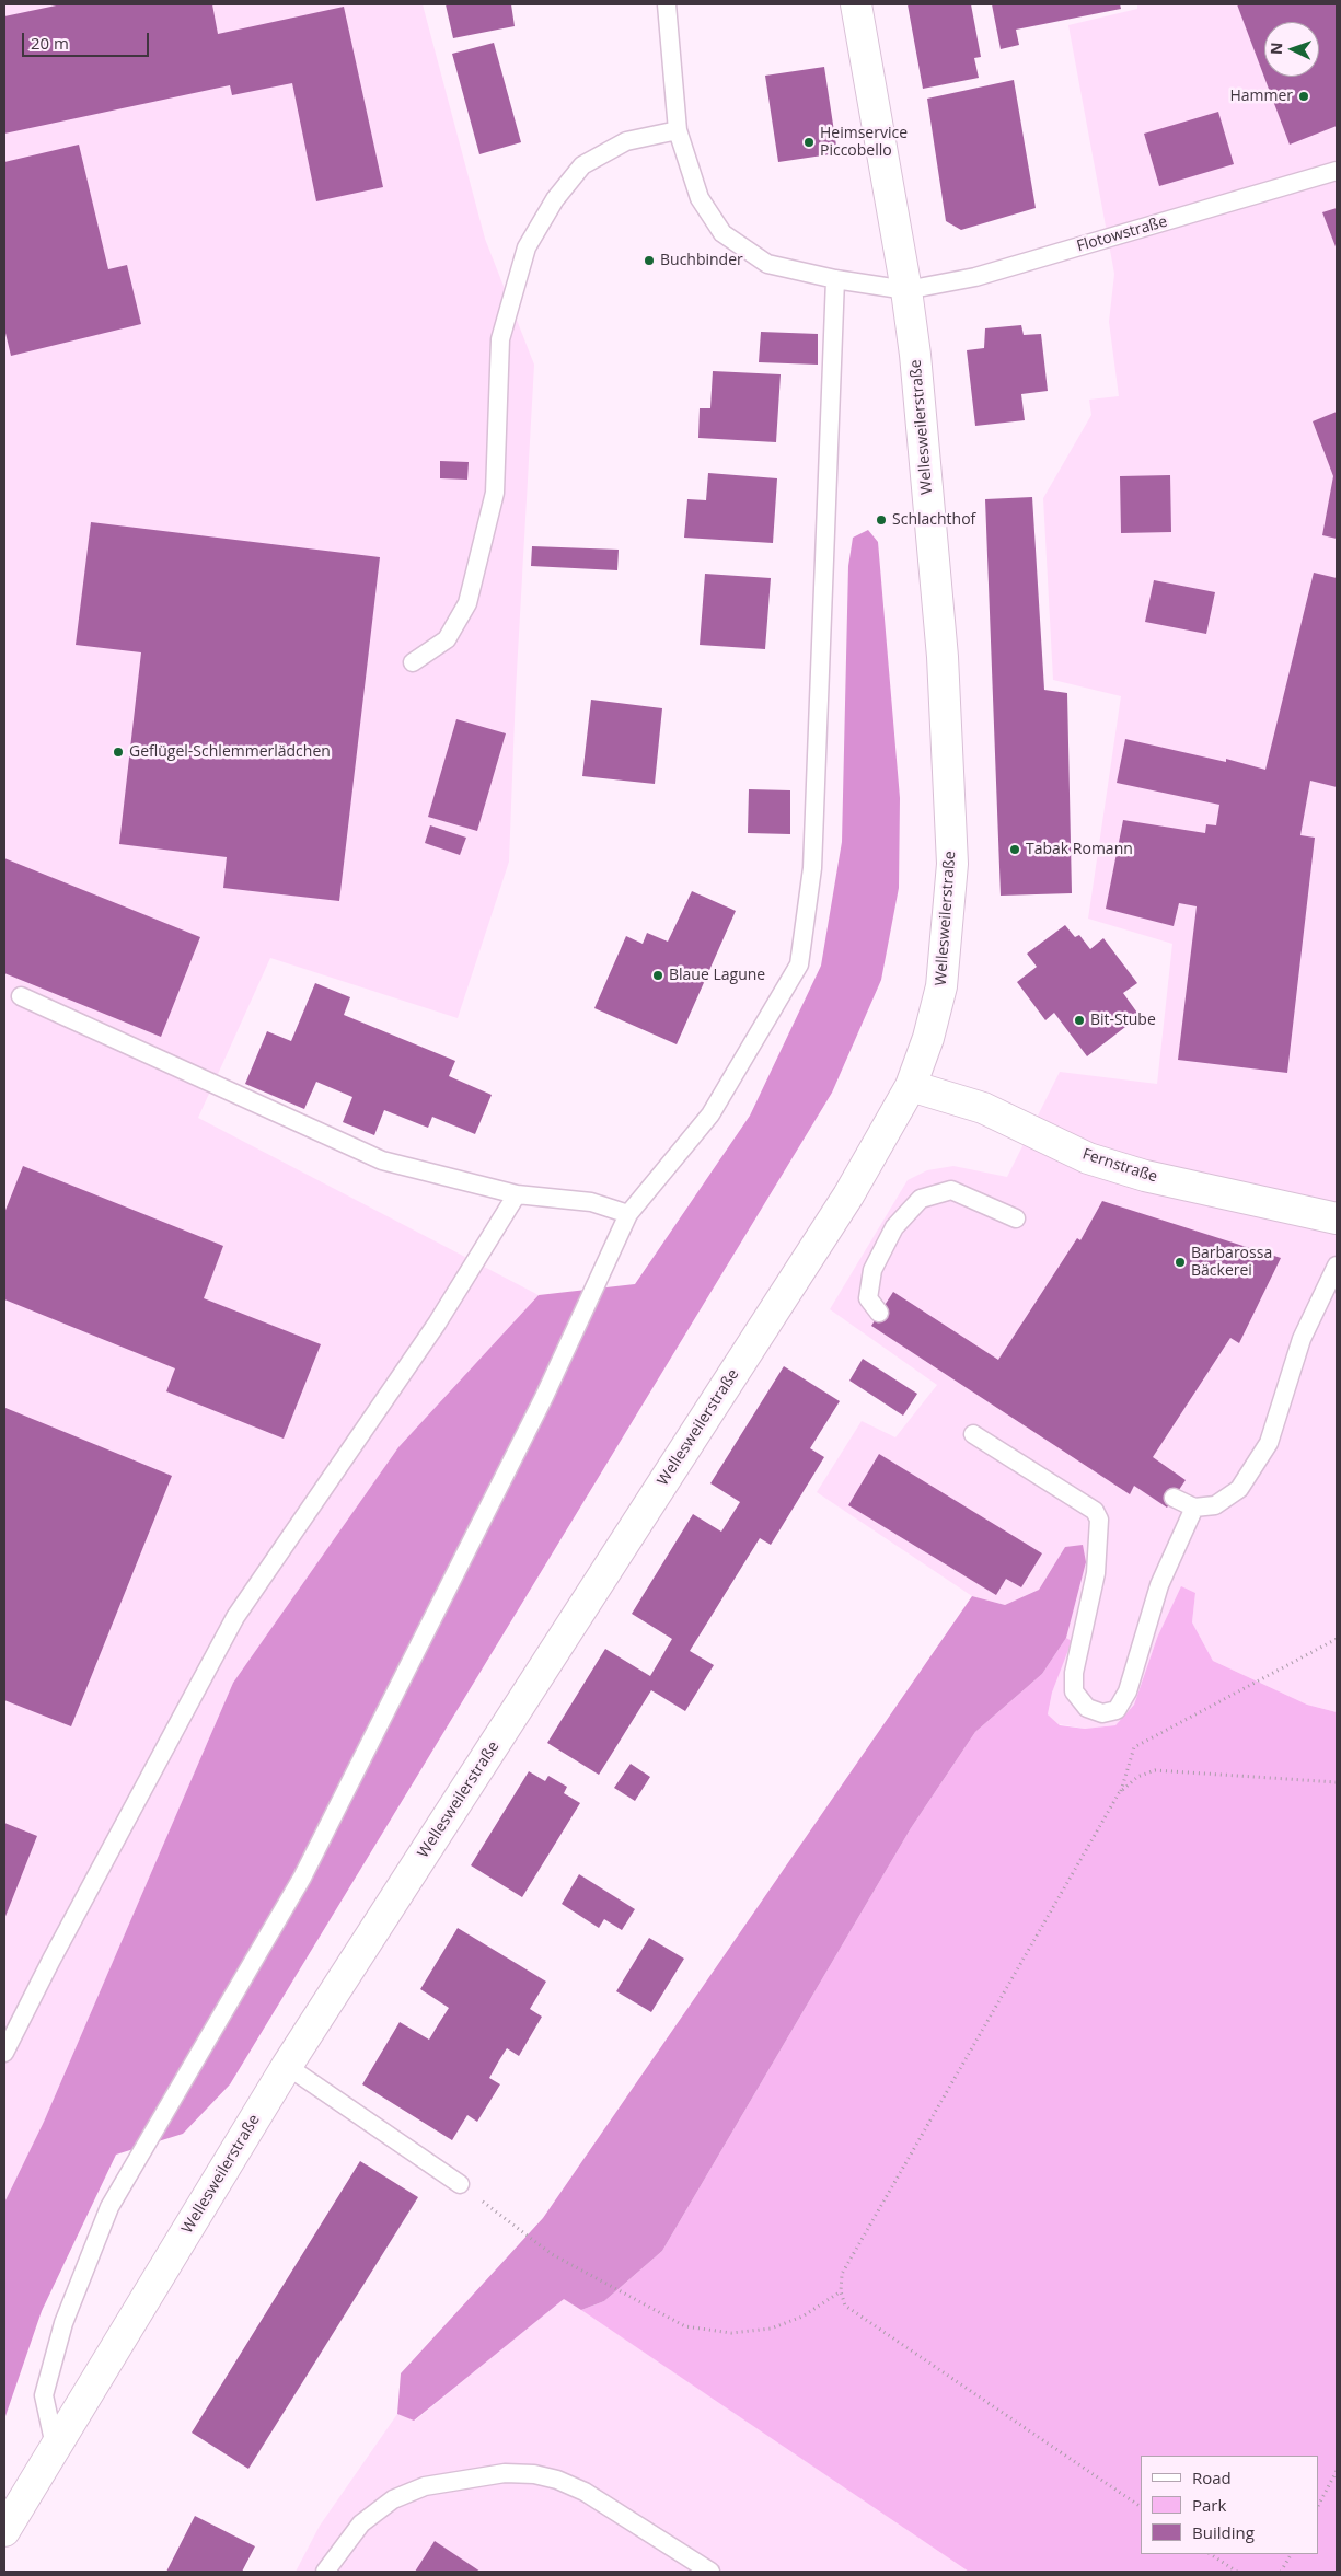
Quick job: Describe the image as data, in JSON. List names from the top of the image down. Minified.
{"streets":{"street":["Wellesweilerstraße","Fernstraße"],"lane":["Flotowstraße"]},"crossings":[["Flotowstraße","Wellesweilerstraße"],["Wellesweilerstraße","Fernstraße"]],"places":["Hammer","Heimservice Piccobello","Buchbinder","Schlachthof","Geflügel-Schlemmerlädchen","Tabak Romann","Blaue Lagune","Bit-Stube","Barbarossa Bäckerei"],"legend":["Road","Park","Building"],"scale_bar":"20 m","north":"left"}
